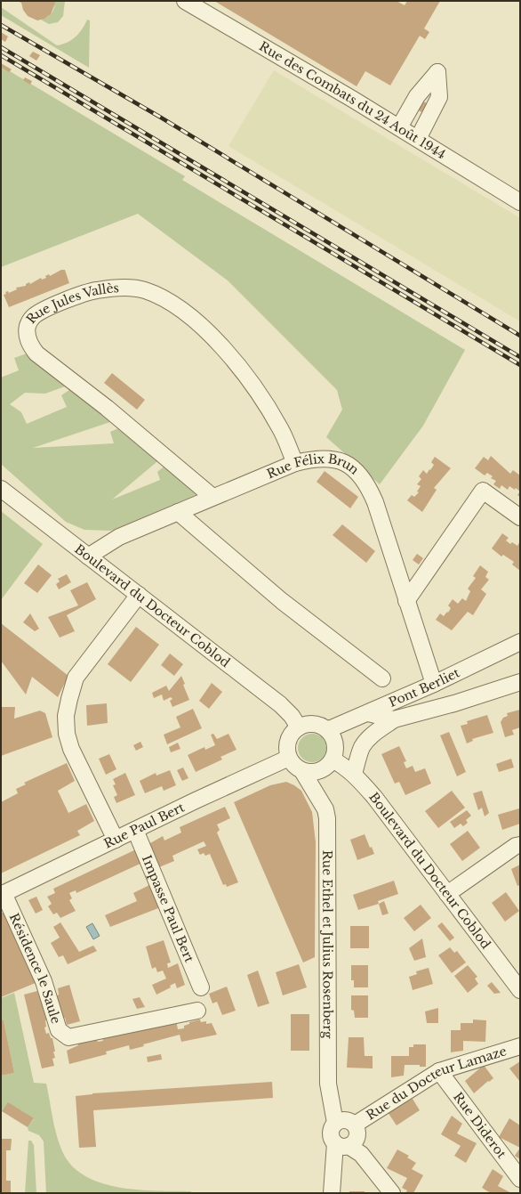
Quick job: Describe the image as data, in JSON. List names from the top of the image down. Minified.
{"streets":{"street":["Rue des Combats du 24 Août 1944","Rue Jules Vallès","Rue Félix Brun","Boulevard du Docteur Coblod","Pont Berliet","Rue Paul Bert","Impasse Paul Bert","Rue Ethel et Julius Rosenberg","Résidence le Saule","Rue du Docteur Lamaze","Rue Diderot"]},"crossings":[["Rue Jules Vallès","Rue Félix Brun"],["Rue Félix Brun","Boulevard du Docteur Coblod"],["Rue Félix Brun","Pont Berliet"],["Boulevard du Docteur Coblod","Pont Berliet"],["Boulevard du Docteur Coblod","Rue Paul Bert"],["Boulevard du Docteur Coblod","Rue Ethel et Julius Rosenberg"],["Pont Berliet","Rue Paul Bert"],["Pont Berliet","Rue Ethel et Julius Rosenberg"],["Rue Paul Bert","Impasse Paul Bert"],["Rue Paul Bert","Rue Ethel et Julius Rosenberg"],["Rue Paul Bert","Résidence le Saule"],["Rue Ethel et Julius Rosenberg","Rue du Docteur Lamaze"],["Rue du Docteur Lamaze","Rue Diderot"]]}
